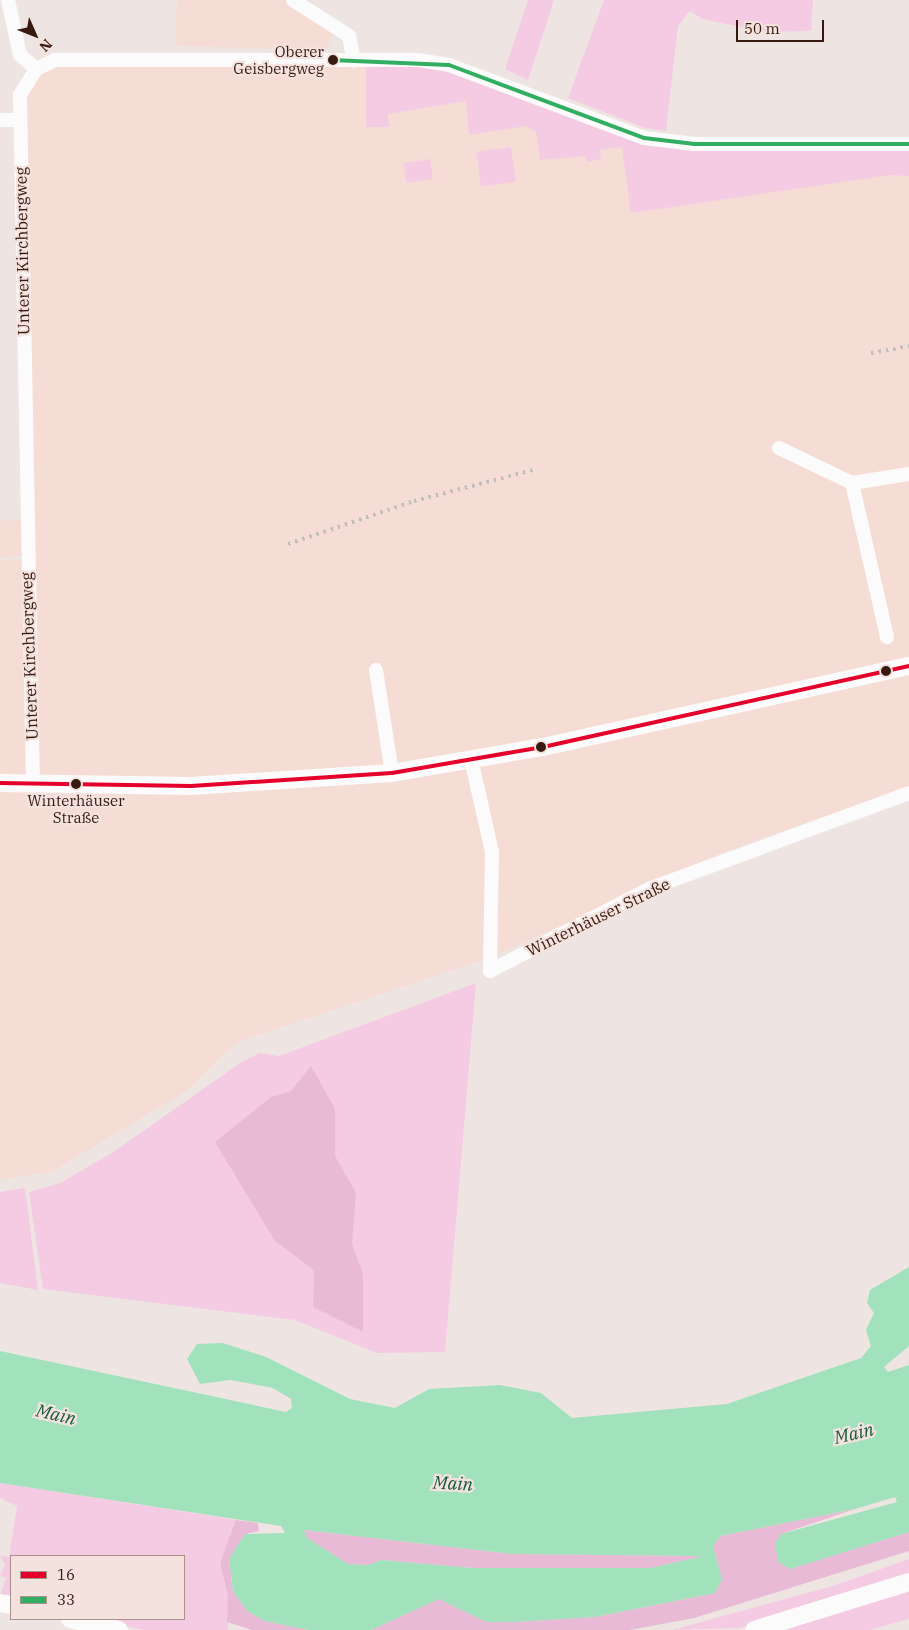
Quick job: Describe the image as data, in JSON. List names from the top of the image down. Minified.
{"streets":{"street":["Unterer Kirchbergweg","Winterhäuser Straße"]},"water":["Main"],"places":["Oberer Geisbergweg","Winterhäuser Straße"],"lines":["transit line 33","transit line 16"],"legend":["16","33"],"scale_bar":"50 m","north":"bottom right"}
